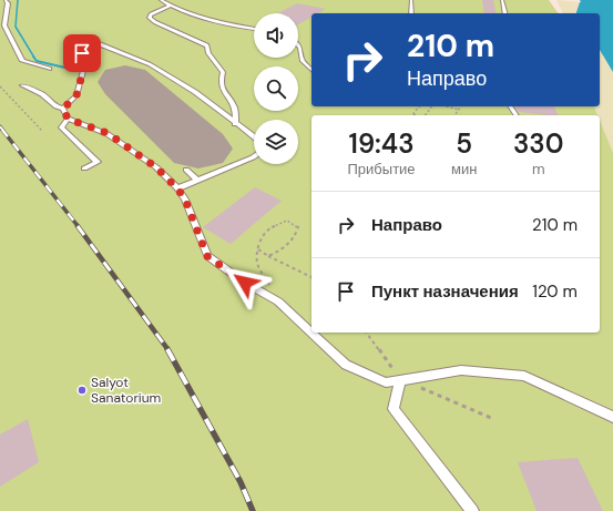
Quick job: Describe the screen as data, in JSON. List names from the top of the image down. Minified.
{"places":["Salyot Sanatorium"],"page":{"turn":["210 m","Направо"],"eta":["19:43","Прибытие","5","мин","330","m"],"list":[{"name":"Направо","value":"210 m"},{"name":"Пункт назначения","value":"120 m"}]}}
